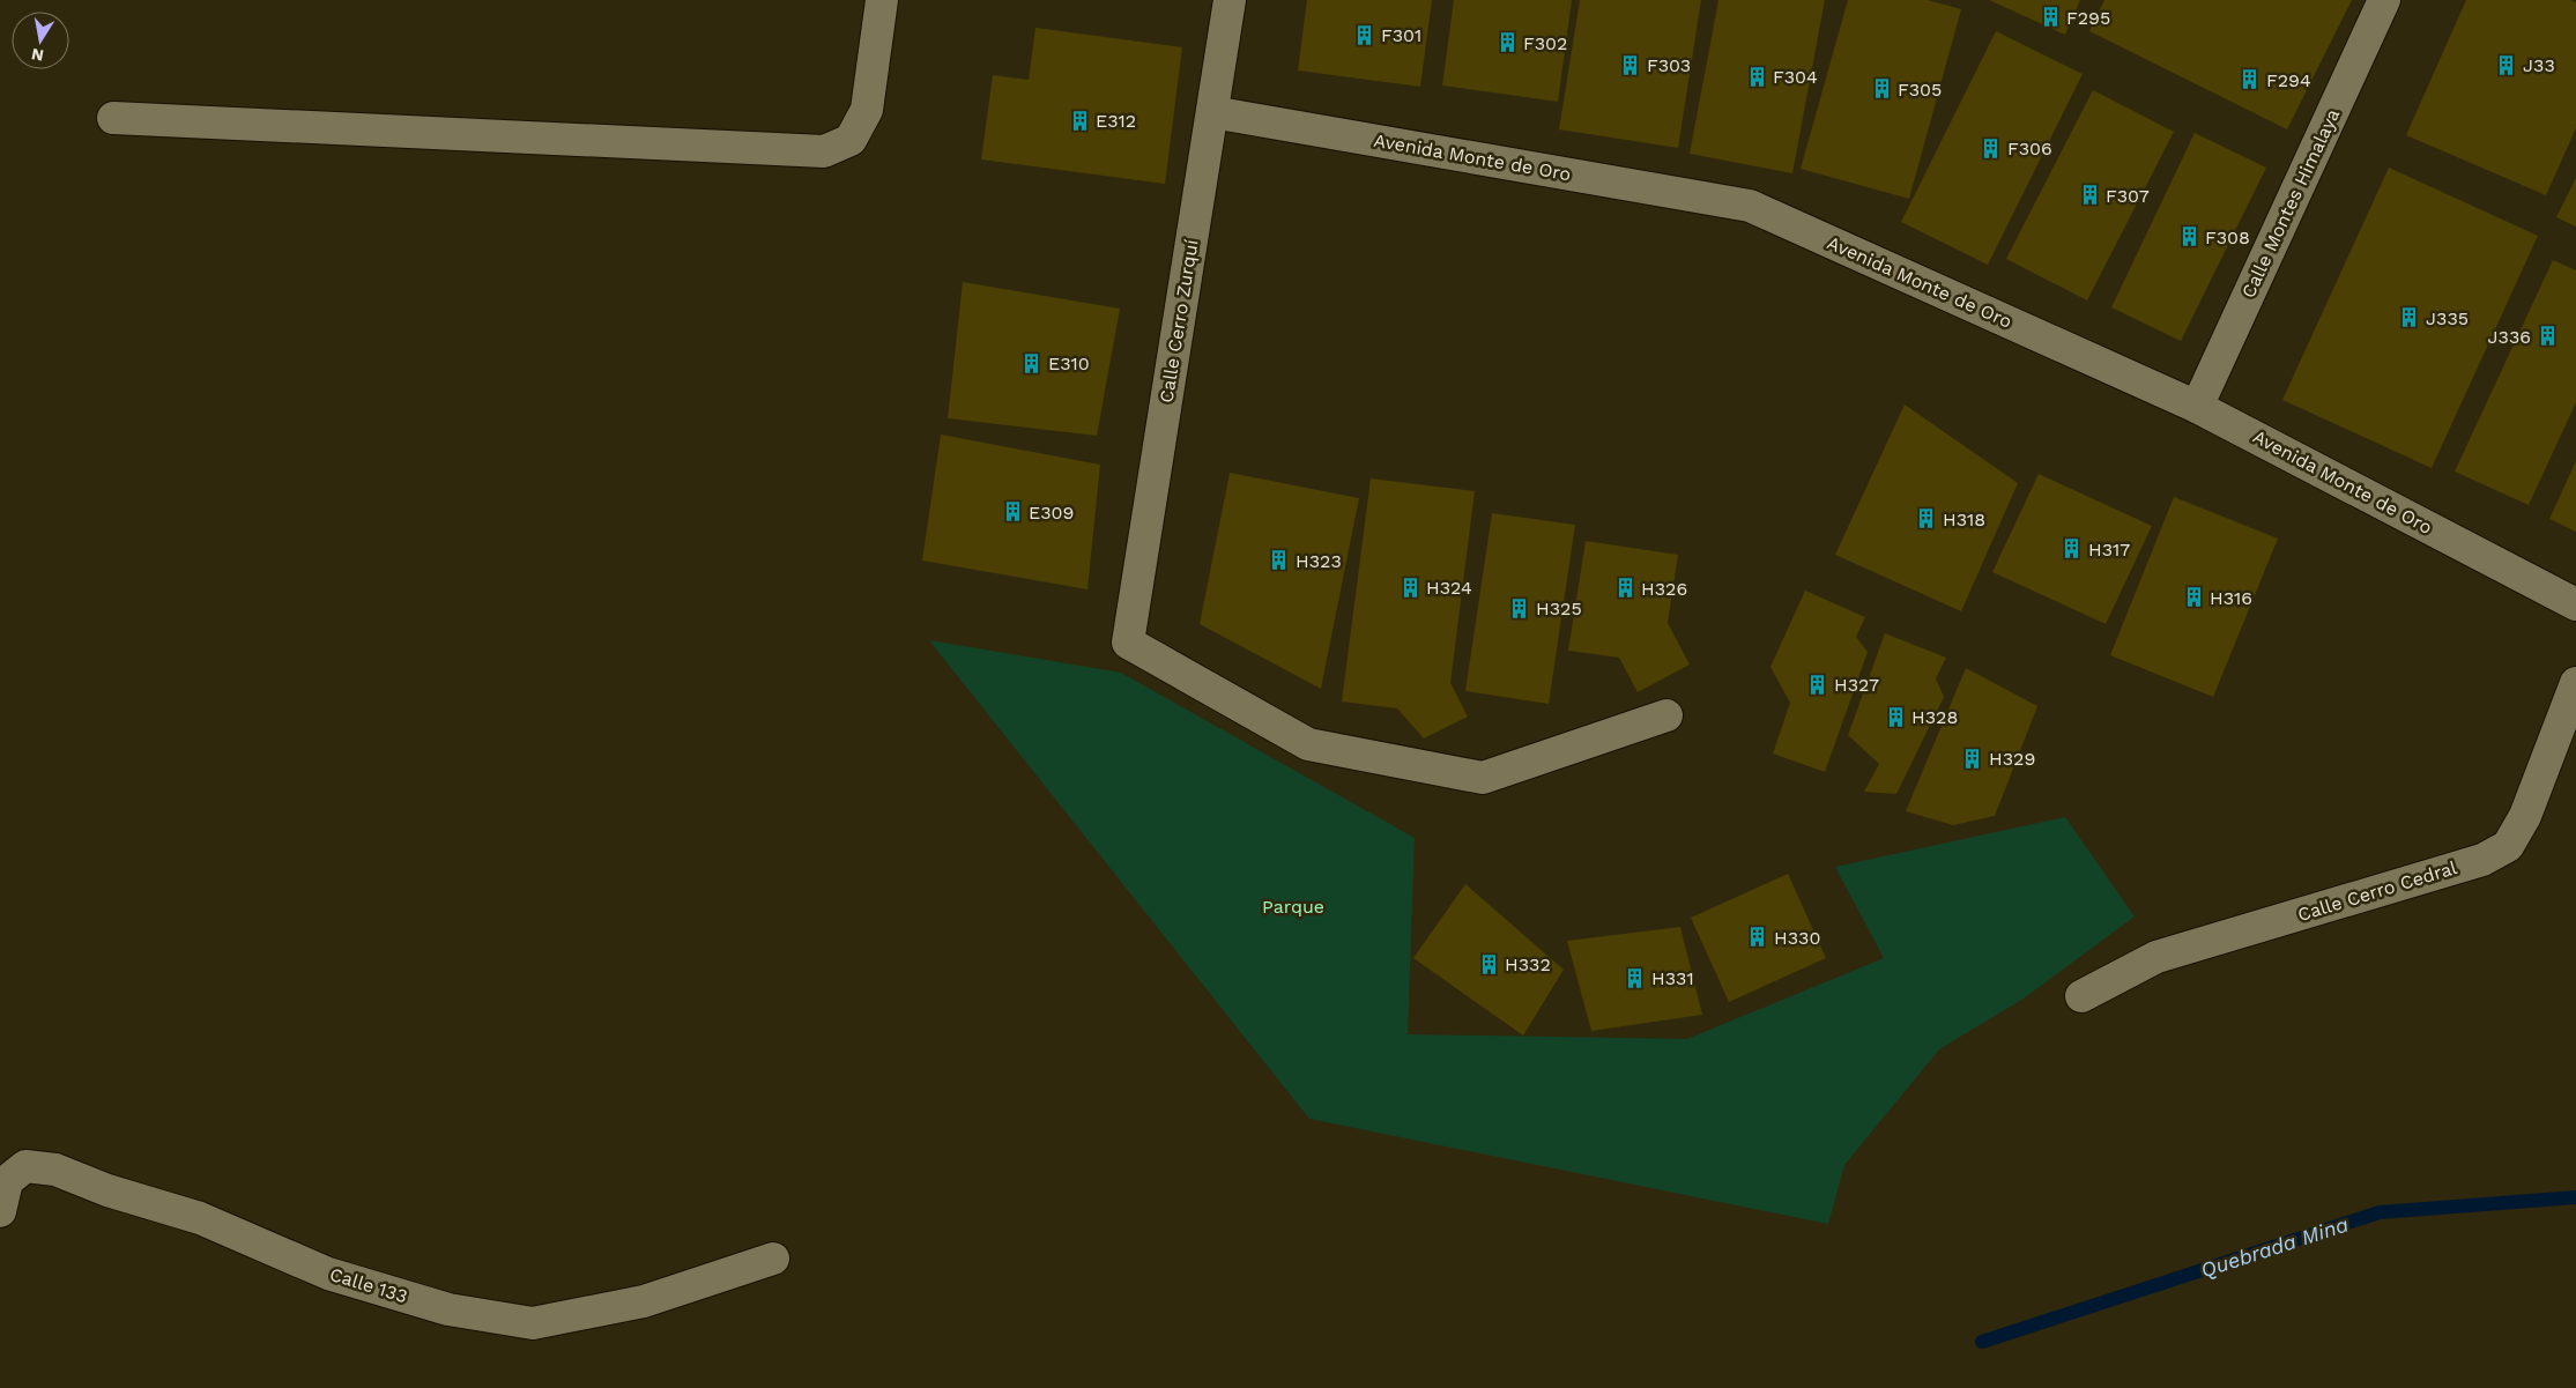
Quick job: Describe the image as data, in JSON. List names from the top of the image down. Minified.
{"streets":{"street":["Avenida Monte de Oro","Calle Montes Himalaya","Calle Cerro Zurquí","Calle Cerro Cedral","Calle 133"]},"crossings":[["Avenida Monte de Oro","Calle Montes Himalaya"],["Avenida Monte de Oro","Calle Cerro Zurquí"]],"water":["Quebrada Mina"],"parks":["Parque"],"places":{"building":["F295","F301","F302","F303","J33","F304","F294","F305","E312","F306","F307","F308","J335","J336","E310","E309","H318","H317","H323","H324","H326","H316","H325","H327","H328","H329","H330","H332","H331"]},"north":"bottom"}
